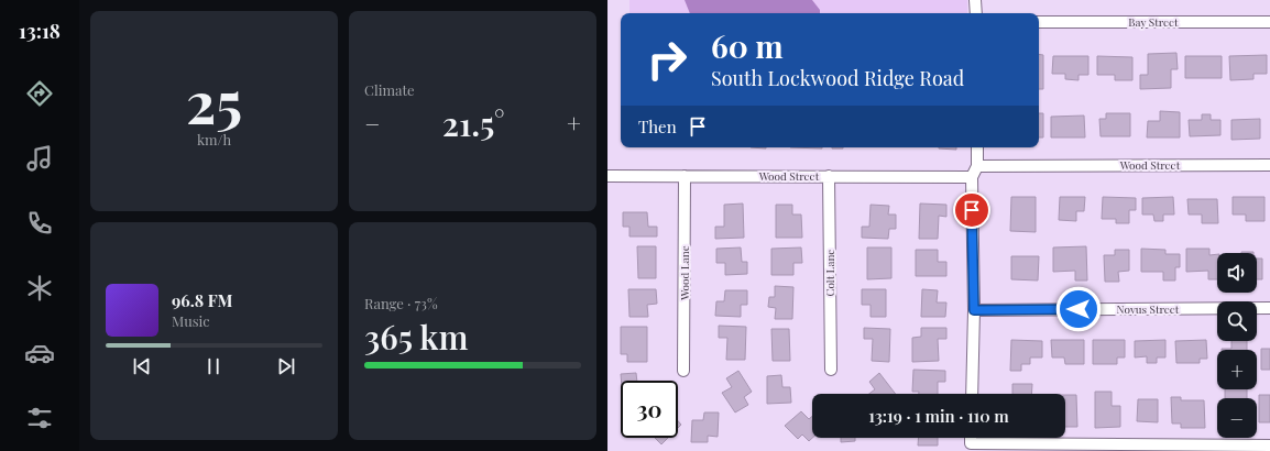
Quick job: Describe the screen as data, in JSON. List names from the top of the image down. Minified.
{"streets":{"street":["Bay Street","Wood Street","Wood Lane","Colt Lane","Novus Street"]},"crossings":[["Wood Street","Wood Lane"],["Wood Street","Colt Lane"]],"page":{"tabs":"13:18","tile":[["25","km/h"],"Climate",["Range · 73%","365 km"]],"turn":["60 m","South Lockwood Ridge Road"],"heat":["−","21.5°","+"],"then":"Then","map_buttons":["+","−"],"song":["96.8 FM","Music"],"limit":"30","trip":"13:19 · 1 min · 110 m"}}
